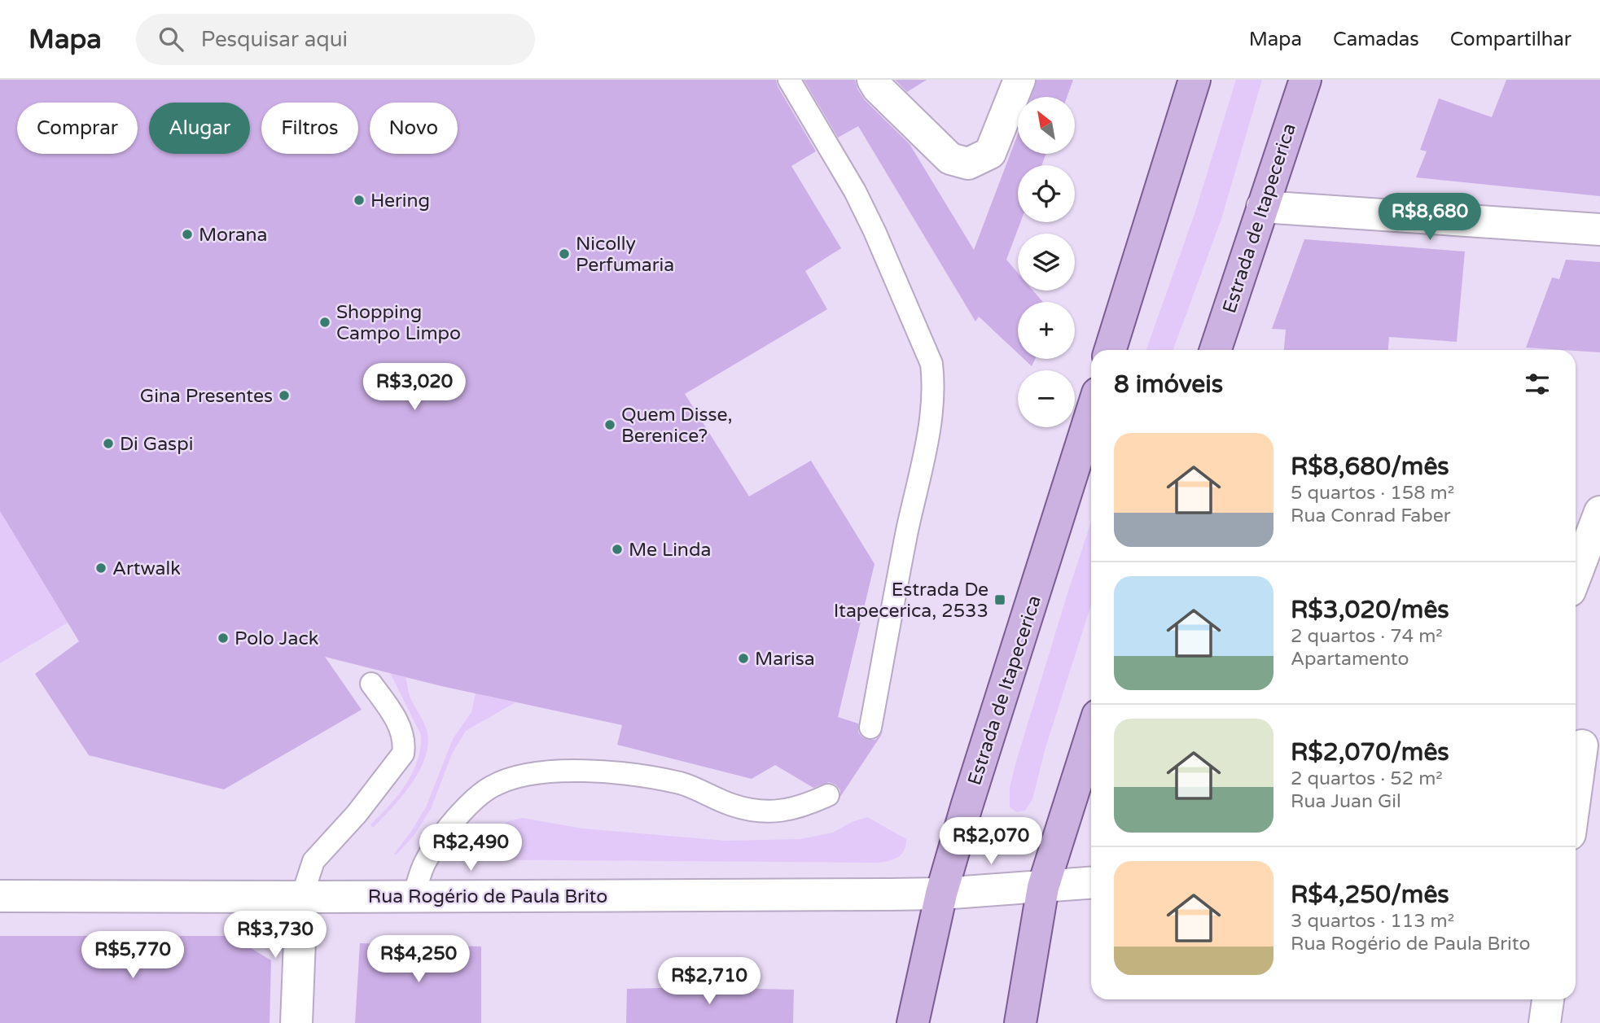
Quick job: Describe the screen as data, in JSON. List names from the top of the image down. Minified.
{"streets":{"main road":["Estrada de Itapecerica"],"street":["Rua Rogério de Paula Brito"]},"crossings":[["Estrada de Itapecerica","Rua Rogério de Paula Brito"]],"places":{"other":["Hering","Morana","Nicolly Perfumaria","Shopping Campo Limpo","Gina Presentes","Quem Disse, Berenice?","Di Gaspi","Me Linda","Artwalk","Polo Jack","Marisa"],"transit":["Estrada De Itapecerica, 2533"]},"north":"top left","page":{"header":"Mapa","search":"Pesquisar aqui","nav":["Mapa","Camadas","Compartilhar"],"map_buttons":["+","−"],"chip":["Comprar","Alugar","Filtros","Novo"],"price":["R$8,680","R$3,020","R$2,070","R$2,490","R$3,730","R$5,770","R$4,250","R$2,710"],"heading":"8 imóveis","list":[{"name":"R$8,680/mês","note":"5 quartos · 158 m² · Rua Conrad Faber"},{"name":"R$3,020/mês","note":"2 quartos · 74 m² · Apartamento"},{"name":"R$2,070/mês","note":"2 quartos · 52 m² · Rua Juan Gil"},{"name":"R$4,250/mês","note":"3 quartos · 113 m² · Rua Rogério de Paula Brito"}]}}
